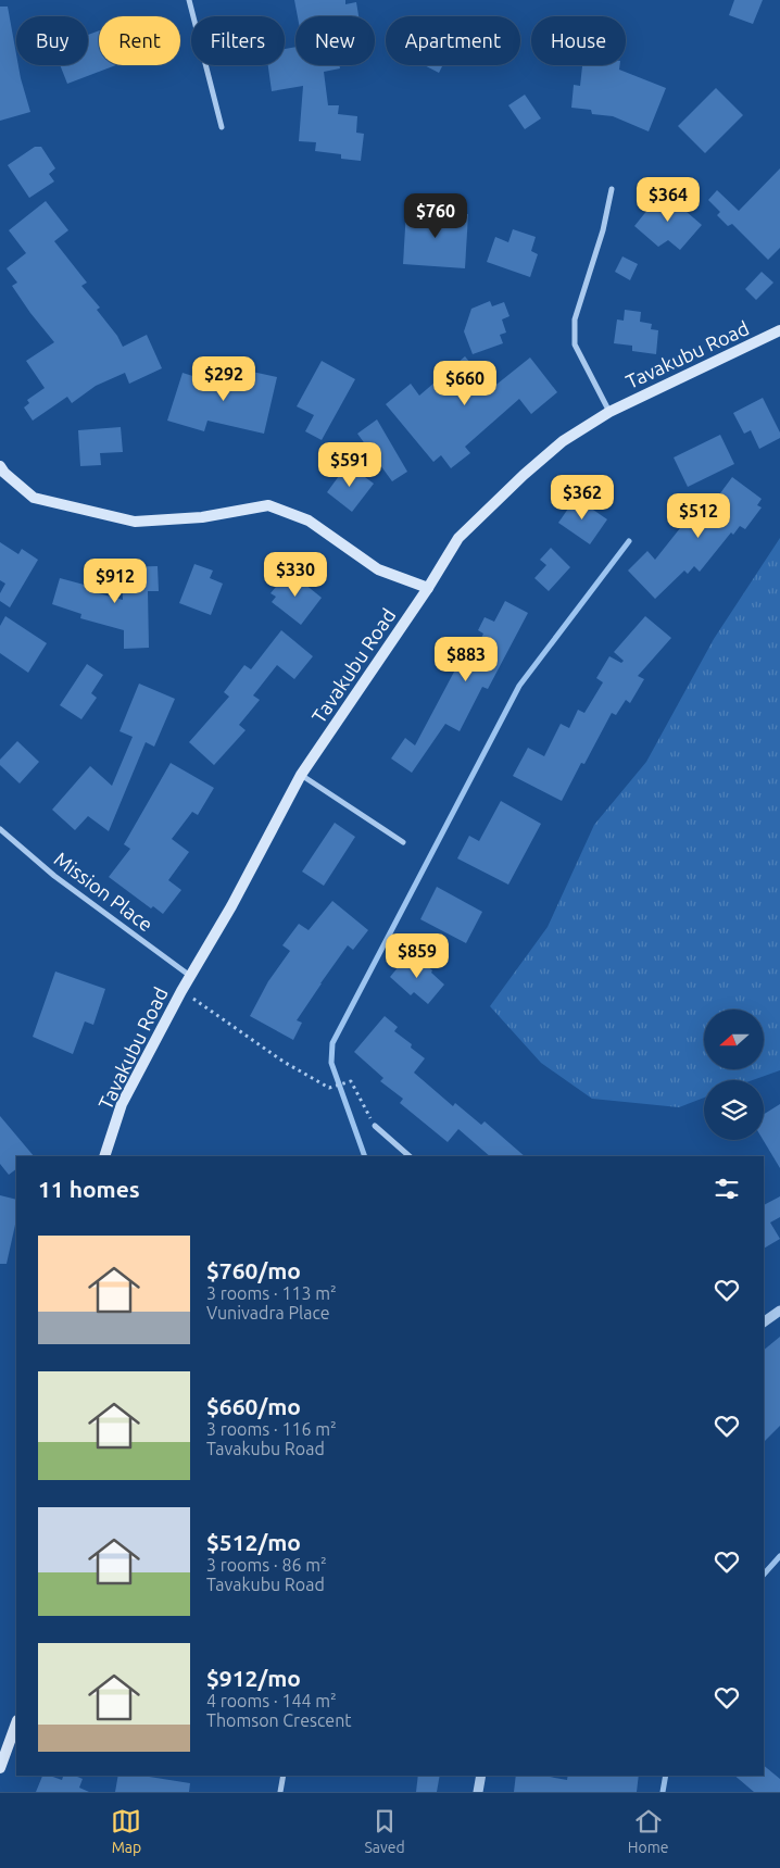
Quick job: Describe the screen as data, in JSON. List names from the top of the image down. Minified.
{"streets":{"main road":["Tavakubu Road"],"street":["Mission Place"]},"crossings":[["Tavakubu Road","Mission Place"]],"north":"left","page":{"chip":["Buy","Rent","Filters","New","Apartment","House"],"price":["$364","$760","$292","$660","$591","$362","$512","$330","$912","$883","$859"],"heading":"11 homes","list":[{"name":"$760/mo","note":"3 rooms · 113 m² · Vunivadra Place"},{"name":"$660/mo","note":"3 rooms · 116 m² · Tavakubu Road"},{"name":"$512/mo","note":"3 rooms · 86 m² · Tavakubu Road"},{"name":"$912/mo","note":"4 rooms · 144 m² · Thomson Crescent"}],"tabs":["Map","Saved","Home"]}}
